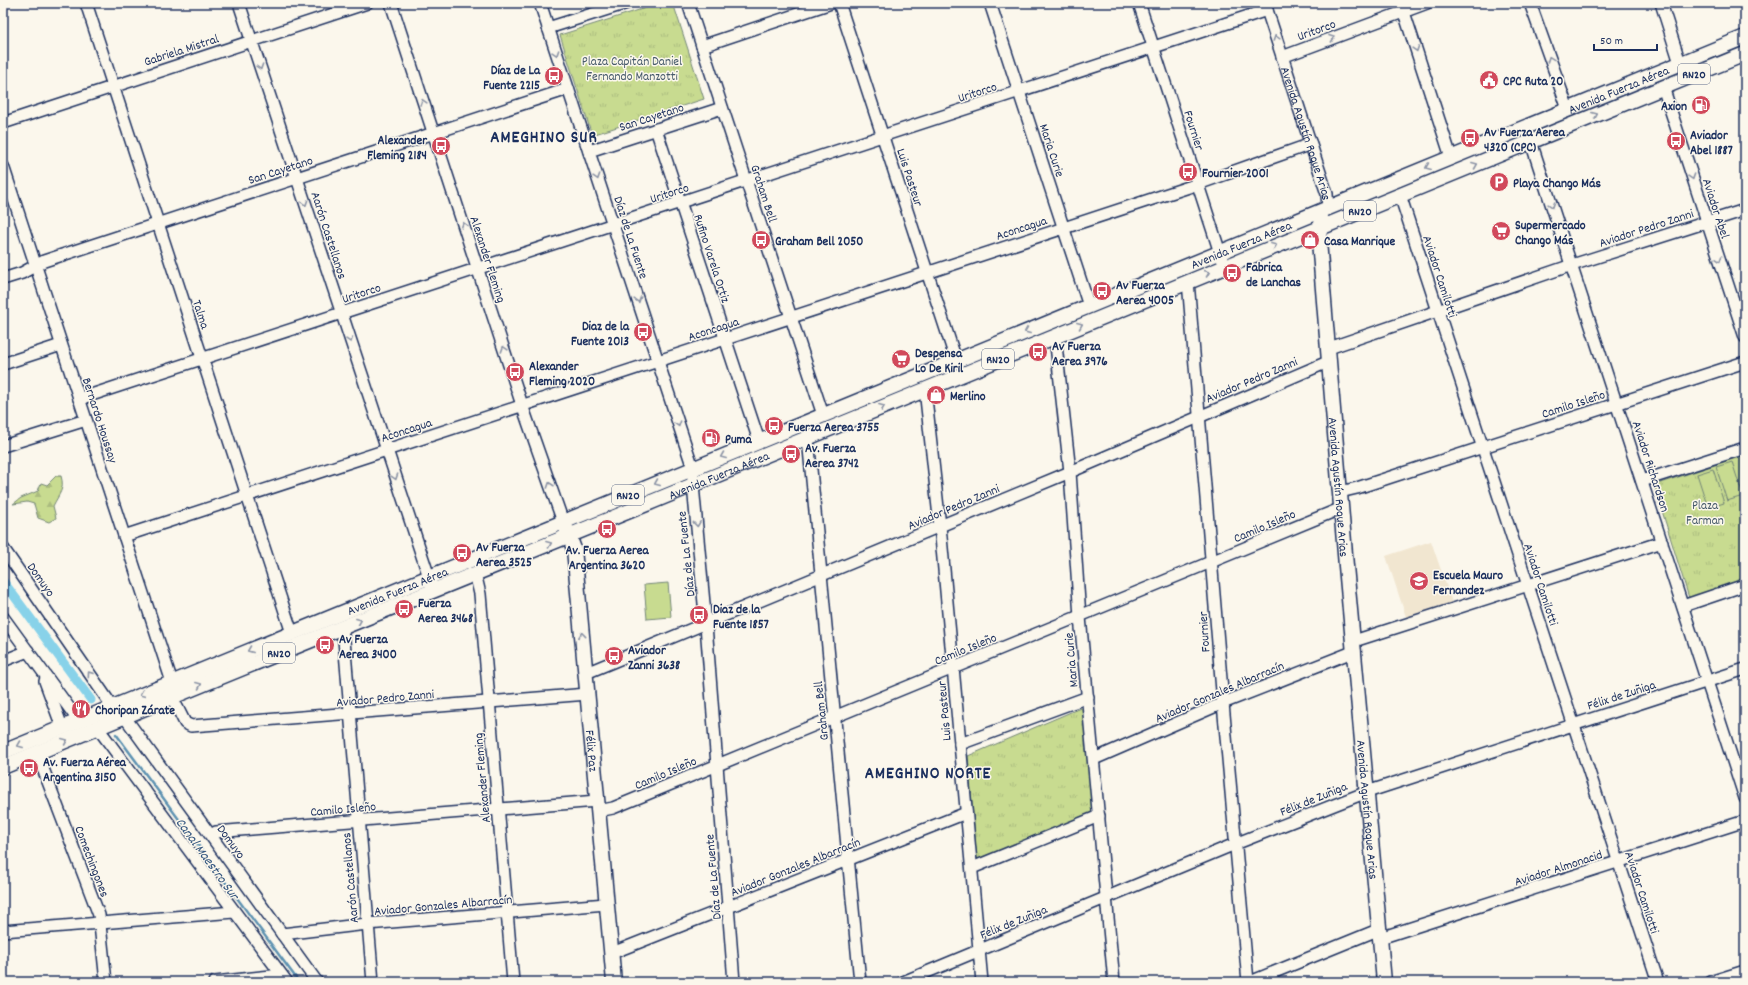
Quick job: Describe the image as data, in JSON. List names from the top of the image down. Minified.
{"streets":{"main road":["RN20","Avenida Fuerza Aérea","Avenida Agustín Roque Arias","Félix Paz"],"street":["Uritorco","Gabriela Mistral","San Cayetano","Fournier","Maria Curie","Luis Pasteur","Graham Bell","Aviador Abel","Aconcagua","Aviador Pedro Zanni","Aarón Castellanos","Díaz de La Fuente","Rufino Varela Ortiz","Alexander Fleming","Aviador Camilotti","Talma","Camilo Isleño","Bernardo Houssay","Aviador Richardson","Domuyo","Aviador Gonzales Albarracín","Félix de Zuñiga","Comechingones","Aviador Almonacid"]},"crossings":[["Uritorco","Fournier"],["Uritorco","Avenida Agustín Roque Arias"],["Uritorco","Maria Curie"],["Uritorco","Luis Pasteur"],["Uritorco","Graham Bell"],["Uritorco","Aarón Castellanos"],["Uritorco","Díaz de La Fuente"],["Uritorco","Rufino Varela Ortiz"],["Uritorco","Alexander Fleming"],["Uritorco","Talma"],["Uritorco","Bernardo Houssay"],["Gabriela Mistral","Aarón Castellanos"],["Gabriela Mistral","Talma"],["Avenida Fuerza Aérea","Fournier"],["Avenida Fuerza Aérea","Avenida Agustín Roque Arias"],["Avenida Fuerza Aérea","Maria Curie"],["Avenida Fuerza Aérea","Luis Pasteur"],["Avenida Fuerza Aérea","Graham Bell"],["Avenida Fuerza Aérea","Aviador Abel"],["Avenida Fuerza Aérea","Aviador Pedro Zanni"],["Avenida Fuerza Aérea","Aarón Castellanos"],["Avenida Fuerza Aérea","Díaz de La Fuente"],["Avenida Fuerza Aérea","Rufino Varela Ortiz"],["Avenida Fuerza Aérea","Alexander Fleming"],["Avenida Fuerza Aérea","Aviador Camilotti"],["Avenida Fuerza Aérea","Talma"],["Avenida Fuerza Aérea","Bernardo Houssay"],["Avenida Fuerza Aérea","Aviador Richardson"],["Avenida Fuerza Aérea","Domuyo"],["Avenida Fuerza Aérea","Félix Paz"],["Avenida Fuerza Aérea","Comechingones"],["San Cayetano","Graham Bell"],["San Cayetano","Aarón Castellanos"],["San Cayetano","Díaz de La Fuente"],["San Cayetano","Rufino Varela Ortiz"],["San Cayetano","Alexander Fleming"],["San Cayetano","Talma"],["San Cayetano","Bernardo Houssay"],["Fournier","Aconcagua"],["Fournier","Aviador Pedro Zanni"],["Fournier","Camilo Isleño"],["Fournier","Aviador Gonzales Albarracín"],["Fournier","Félix de Zuñiga"],["Fournier","Aviador Almonacid"],["Avenida Agustín Roque Arias","Aconcagua"],["Avenida Agustín Roque Arias","Aviador Pedro Zanni"],["Avenida Agustín Roque Arias","Camilo Isleño"],["Avenida Agustín Roque Arias","Aviador Gonzales Albarracín"],["Avenida Agustín Roque Arias","Félix de Zuñiga"],["Avenida Agustín Roque Arias","Aviador Almonacid"],["Maria Curie","Aconcagua"],["Maria Curie","Aviador Pedro Zanni"],["Maria Curie","Camilo Isleño"],["Maria Curie","Aviador Gonzales Albarracín"],["Maria Curie","Félix de Zuñiga"],["Luis Pasteur","Aconcagua"],["Luis Pasteur","Aviador Pedro Zanni"],["Luis Pasteur","Camilo Isleño"],["Luis Pasteur","Aviador Gonzales Albarracín"],["Luis Pasteur","Félix de Zuñiga"],["Graham Bell","Aconcagua"],["Graham Bell","Aviador Pedro Zanni"],["Graham Bell","Camilo Isleño"],["Graham Bell","Aviador Gonzales Albarracín"],["Aviador Abel","Aviador Pedro Zanni"],["Aconcagua","Aarón Castellanos"],["Aconcagua","Díaz de La Fuente"],["Aconcagua","Rufino Varela Ortiz"],["Aconcagua","Alexander Fleming"],["Aconcagua","Talma"],["Aconcagua","Bernardo Houssay"],["Aviador Pedro Zanni","Aarón Castellanos"],["Aviador Pedro Zanni","Díaz de La Fuente"],["Aviador Pedro Zanni","Alexander Fleming"],["Aviador Pedro Zanni","Aviador Camilotti"],["Aviador Pedro Zanni","Aviador Richardson"],["Aviador Pedro Zanni","Félix Paz"],["Aarón Castellanos","Camilo Isleño"],["Aarón Castellanos","Aviador Gonzales Albarracín"],["Díaz de La Fuente","Camilo Isleño"],["Díaz de La Fuente","Aviador Gonzales Albarracín"],["Alexander Fleming","Camilo Isleño"],["Alexander Fleming","Aviador Gonzales Albarracín"],["Alexander Fleming","Félix Paz"],["Aviador Camilotti","Camilo Isleño"],["Aviador Camilotti","Aviador Gonzales Albarracín"],["Aviador Camilotti","Félix de Zuñiga"],["Aviador Camilotti","Aviador Almonacid"],["Camilo Isleño","Aviador Richardson"],["Camilo Isleño","Domuyo"],["Camilo Isleño","Félix Paz"],["Aviador Richardson","Aviador Gonzales Albarracín"],["Aviador Richardson","Félix de Zuñiga"],["Domuyo","Aviador Gonzales Albarracín"],["Aviador Gonzales Albarracín","Félix Paz"]],"one_way":["Aviador Abel","Aarón Castellanos","Díaz de La Fuente","Alexander Fleming"],"districts":["AMEGHINO SUR","AMEGHINO NORTE"],"water":["Canal Maestro Sur"],"parks":["Plaza Capitán Daniel Fernando Manzotti","Plaza Farman"],"places":{"bus stop":["Díaz de La Fuente 2215","Av Fuerza Aerea 4320 (CPC)","Aviador Abel 1887","Alexander Fleming 2184","Fournier 2001","Graham Bell 2050","Fabrica de Lanchas","Av Fuerza Aerea 4005","Diaz de la Fuente 2013","Av Fuerza Aerea 3976","Alexander Fleming 2020","Fuerza Aerea 3755","Av. Fuerza Aerea 3742","Av. Fuerza Aerea Argentina 3620","Av Fuerza Aerea 3525","Fuerza Aerea 3468","Diaz de la Fuente 1857","Av Fuerza Aerea 3400","Aviador Zanni 3638","Av. Fuerza Aérea Argentina 3150"],"public building":["CPC Ruta 20"],"fuel station":["Axion","Puma"],"parking":["Playa Chango Más"],"supermarket":["Supermercado Chango Más","Despensa Lo De Kiril"],"shop":["Casa Manrique","Merlino"],"school or university":["Escuela Mauro Fernandez"],"restaurant":["Choripan Zárate"]},"scale_bar":"50 m"}
